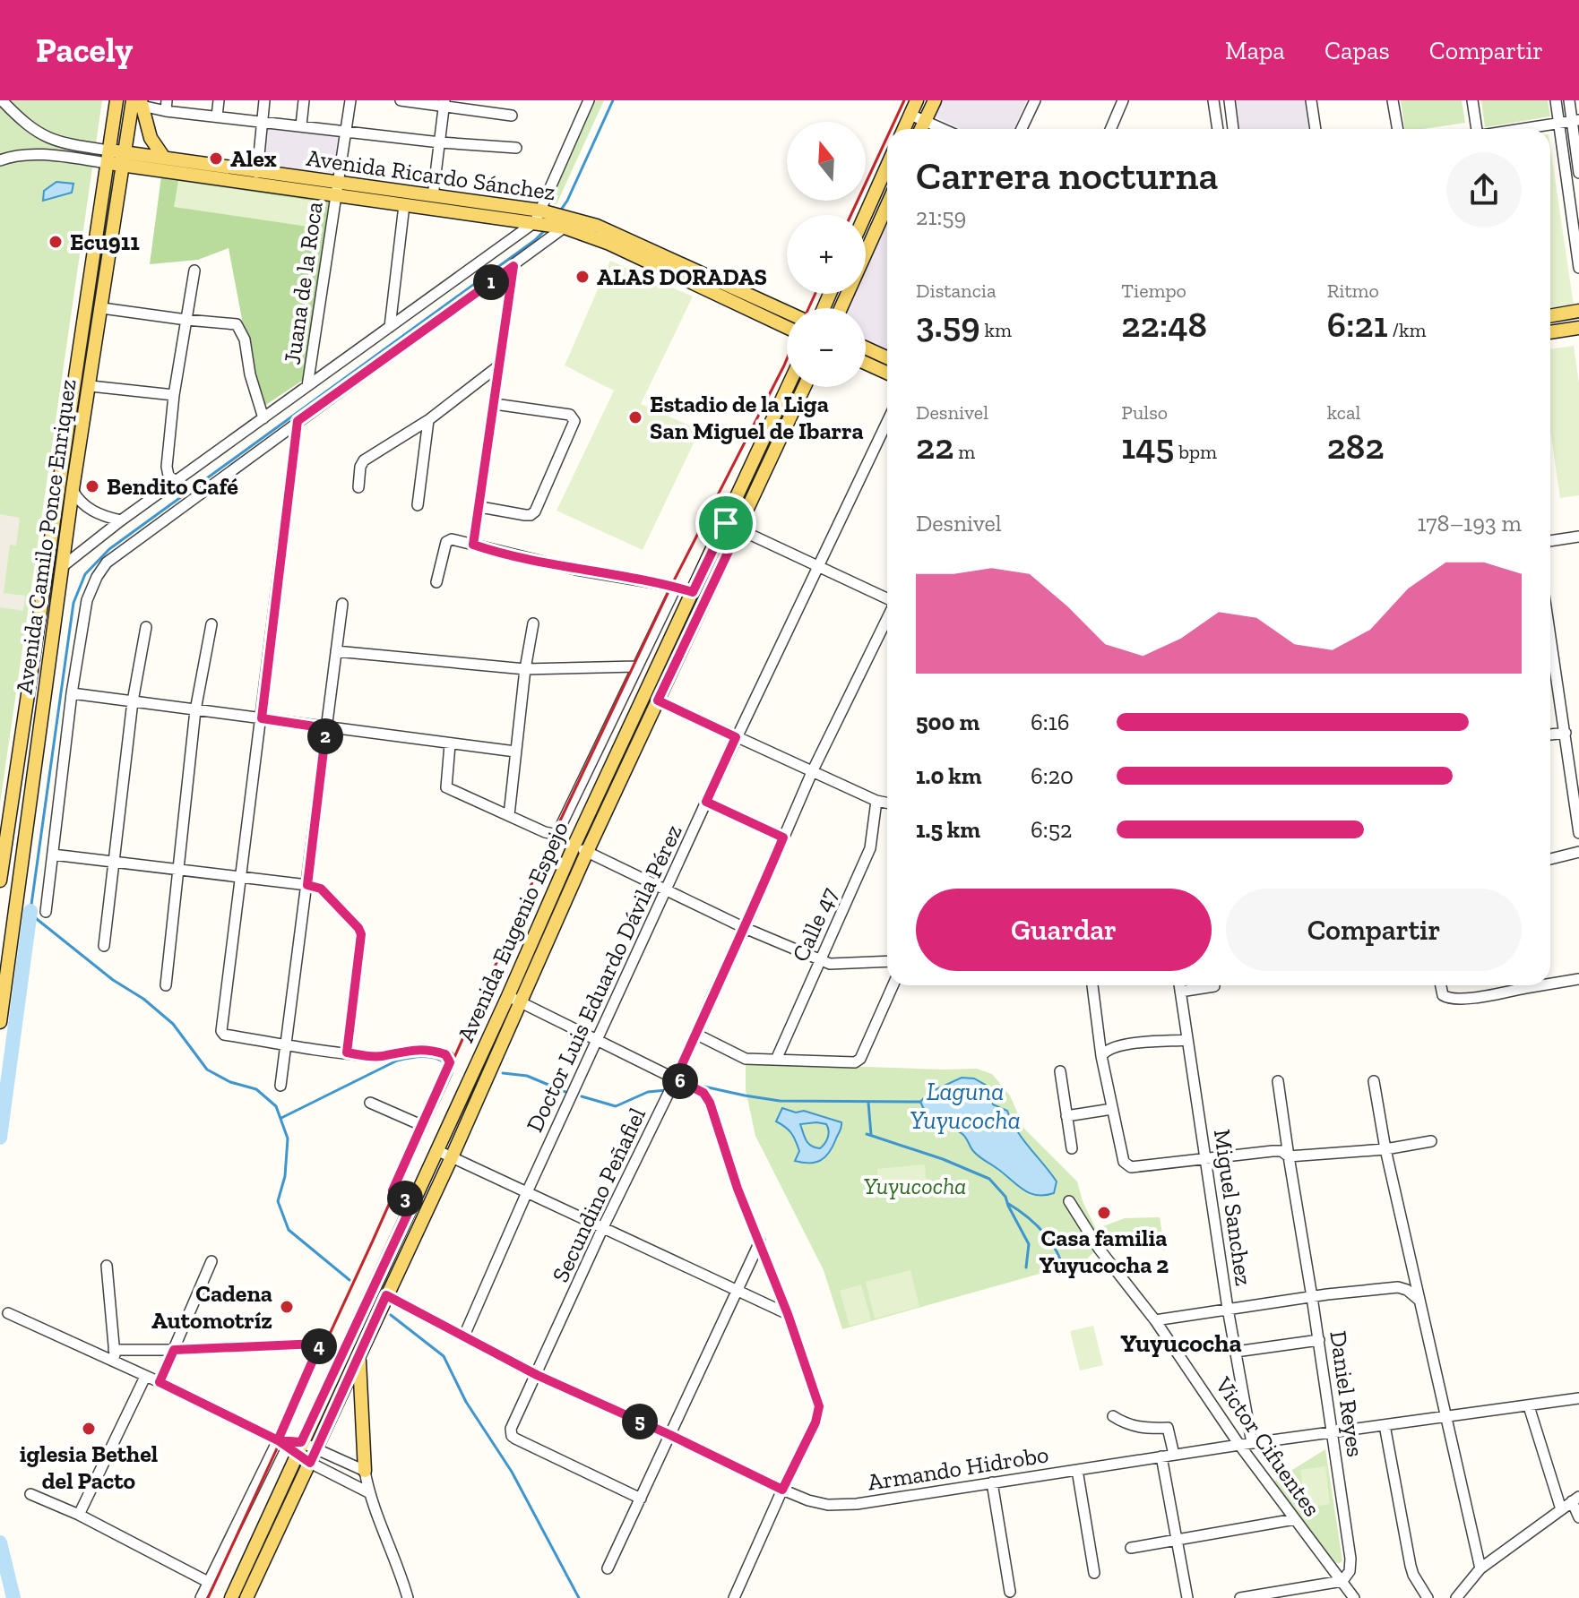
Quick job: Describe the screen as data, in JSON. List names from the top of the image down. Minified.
{"streets":{"main road":["Avenida Ricardo Sánchez","Avenida Camilo Ponce Enriquez","Avenida Eugenio Espejo"],"street":["Juana de la Roca","Calle 47","Doctor Luis Eduardo Dávila Pérez","Secundino Peñafiel","Miguel Sanchez","Daniel Reyes","Victor Cifuentes","Armando Hidrobo"]},"crossings":[["Avenida Ricardo Sánchez","Juana de la Roca"],["Avenida Ricardo Sánchez","Avenida Camilo Ponce Enriquez"],["Avenida Eugenio Espejo","Armando Hidrobo"],["Doctor Luis Eduardo Dávila Pérez","Armando Hidrobo"],["Secundino Peñafiel","Armando Hidrobo"],["Miguel Sanchez","Armando Hidrobo"],["Daniel Reyes","Victor Cifuentes"],["Daniel Reyes","Armando Hidrobo"],["Victor Cifuentes","Armando Hidrobo"]],"districts":["Yuyucocha"],"water":["Laguna Yuyucocha"],"parks":["Yuyucocha"],"places":["Alex","Ecu911","ALAS DORADAS","Estadio de la Liga San Miguel de Ibarra","Bendito Café","Casa familia Yuyucocha 2","Cadena Automotríz","iglesia Bethel del Pacto"],"north":"top","page":{"header":"Pacely","nav":["Mapa","Capas","Compartir"],"map_buttons":["+","−"],"heading":["Carrera nocturna","21:59"],"stats":[["Distancia","3.59 km"],["Tiempo","22:48"],["Ritmo","6:21 /km"],["Desnivel","22 m"],["Pulso","145 bpm"],["kcal","282"]],"pins":["1","2","6","3","4","5"],"chart":["Desnivel","178–193 m"],"list":[{"name":"500 m","note":"6:16"},{"name":"1.0 km","note":"6:20"},{"name":"1.5 km","note":"6:52"}],"buttons":["Guardar","Compartir"]}}
